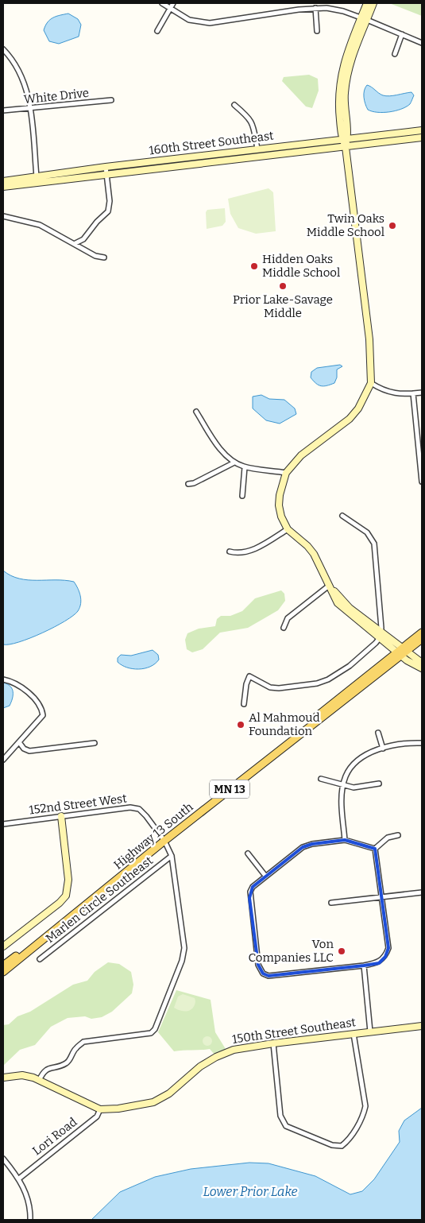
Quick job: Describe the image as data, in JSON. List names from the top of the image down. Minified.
{"streets":{"main road":["MN 13","Highway 13 South"],"street":["White Drive","160th Street Southeast","152nd Street West","Marlen Circle Southeast","150th Street Southeast","Lori Road"]},"crossings":[["152nd Street West","Highway 13 South"],["150th Street Southeast","Lori Road"]],"water":["Lower Prior Lake"],"places":["Twin Oaks Middle School","Hidden Oaks Middle School","Prior Lake-Savage Middle","Al Mahmoud Foundation","Von Companies LLC"]}
